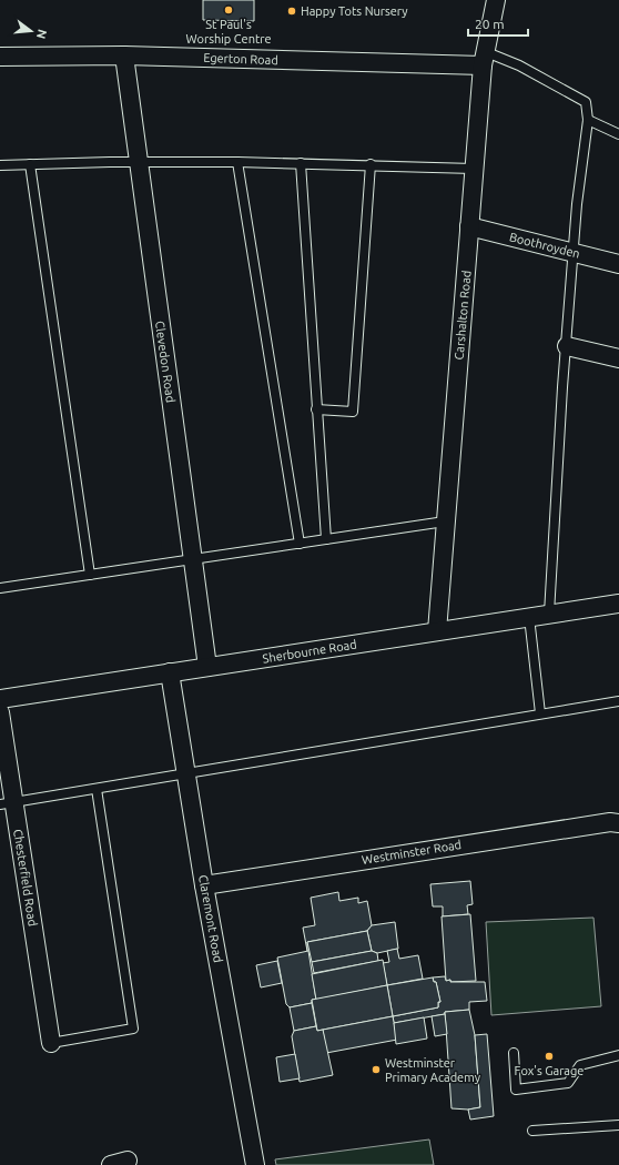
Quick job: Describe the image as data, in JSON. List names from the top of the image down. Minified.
{"streets":{"street":["Egerton Road","Boothroyden","Carshalton Road","Clevedon Road","Sherbourne Road","Westminster Road","Chesterfield Road","Claremont Road"]},"crossings":[["Egerton Road","Carshalton Road"],["Egerton Road","Clevedon Road"],["Boothroyden","Carshalton Road"],["Carshalton Road","Sherbourne Road"],["Clevedon Road","Sherbourne Road"],["Sherbourne Road","Claremont Road"],["Westminster Road","Claremont Road"]],"places":["St Paul's Worship Centre","Happy Tots Nursery","Fox's Garage","Westminster Primary Academy"],"scale_bar":"20 m","north":"right"}
